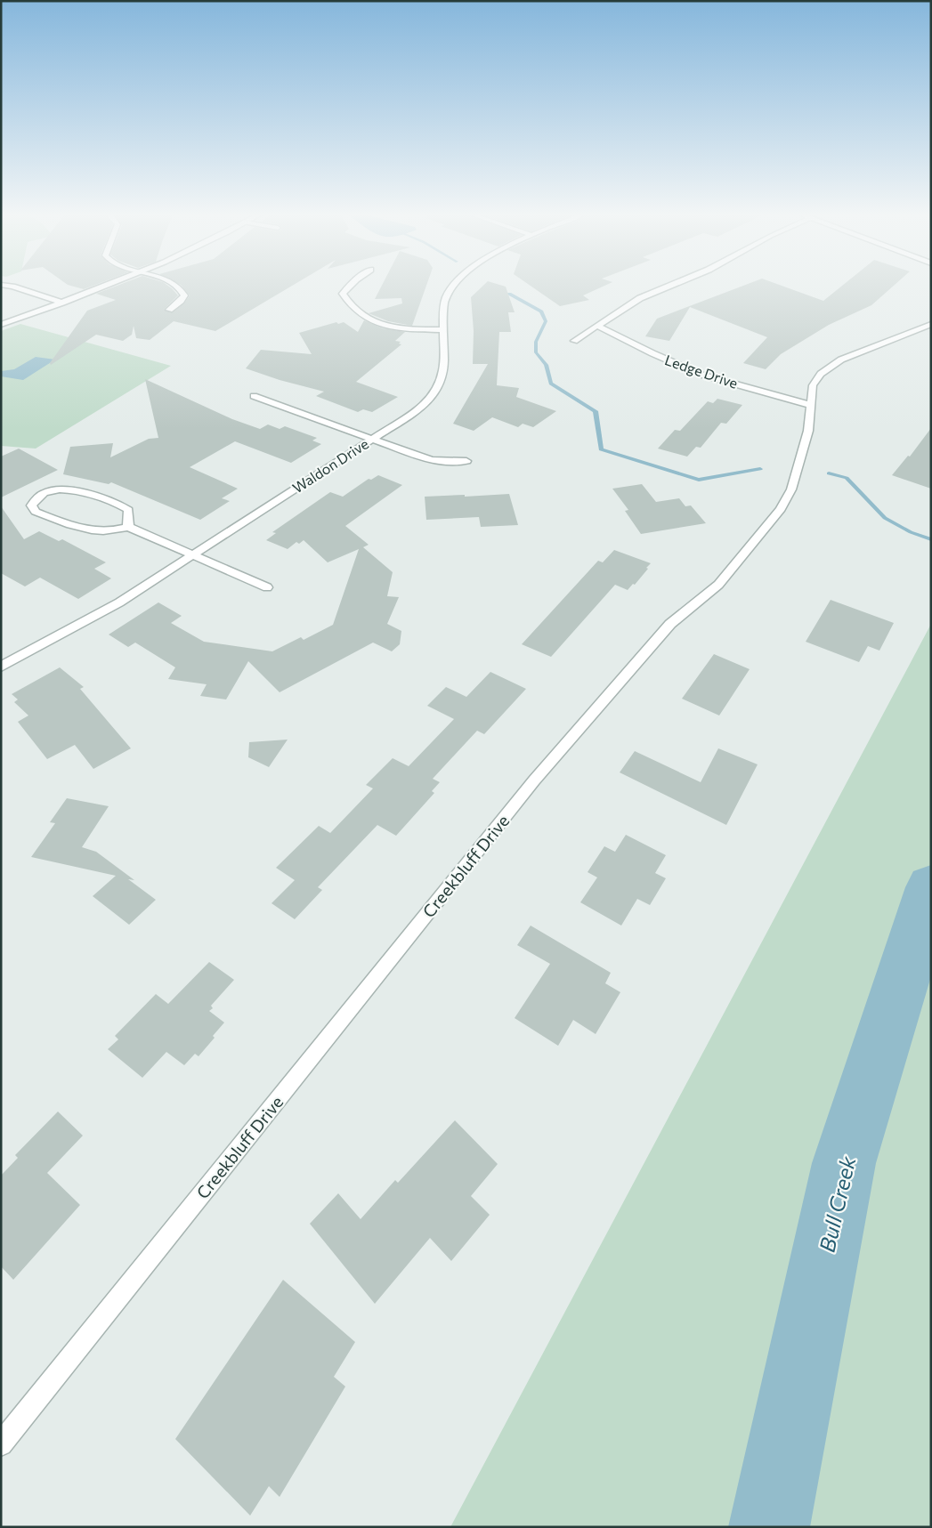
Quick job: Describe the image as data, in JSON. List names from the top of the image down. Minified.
{"streets":{"street":["Ledge Drive","Waldon Drive","Creekbluff Drive"]},"crossings":[["Ledge Drive","Creekbluff Drive"]],"water":["Bull Creek"]}
